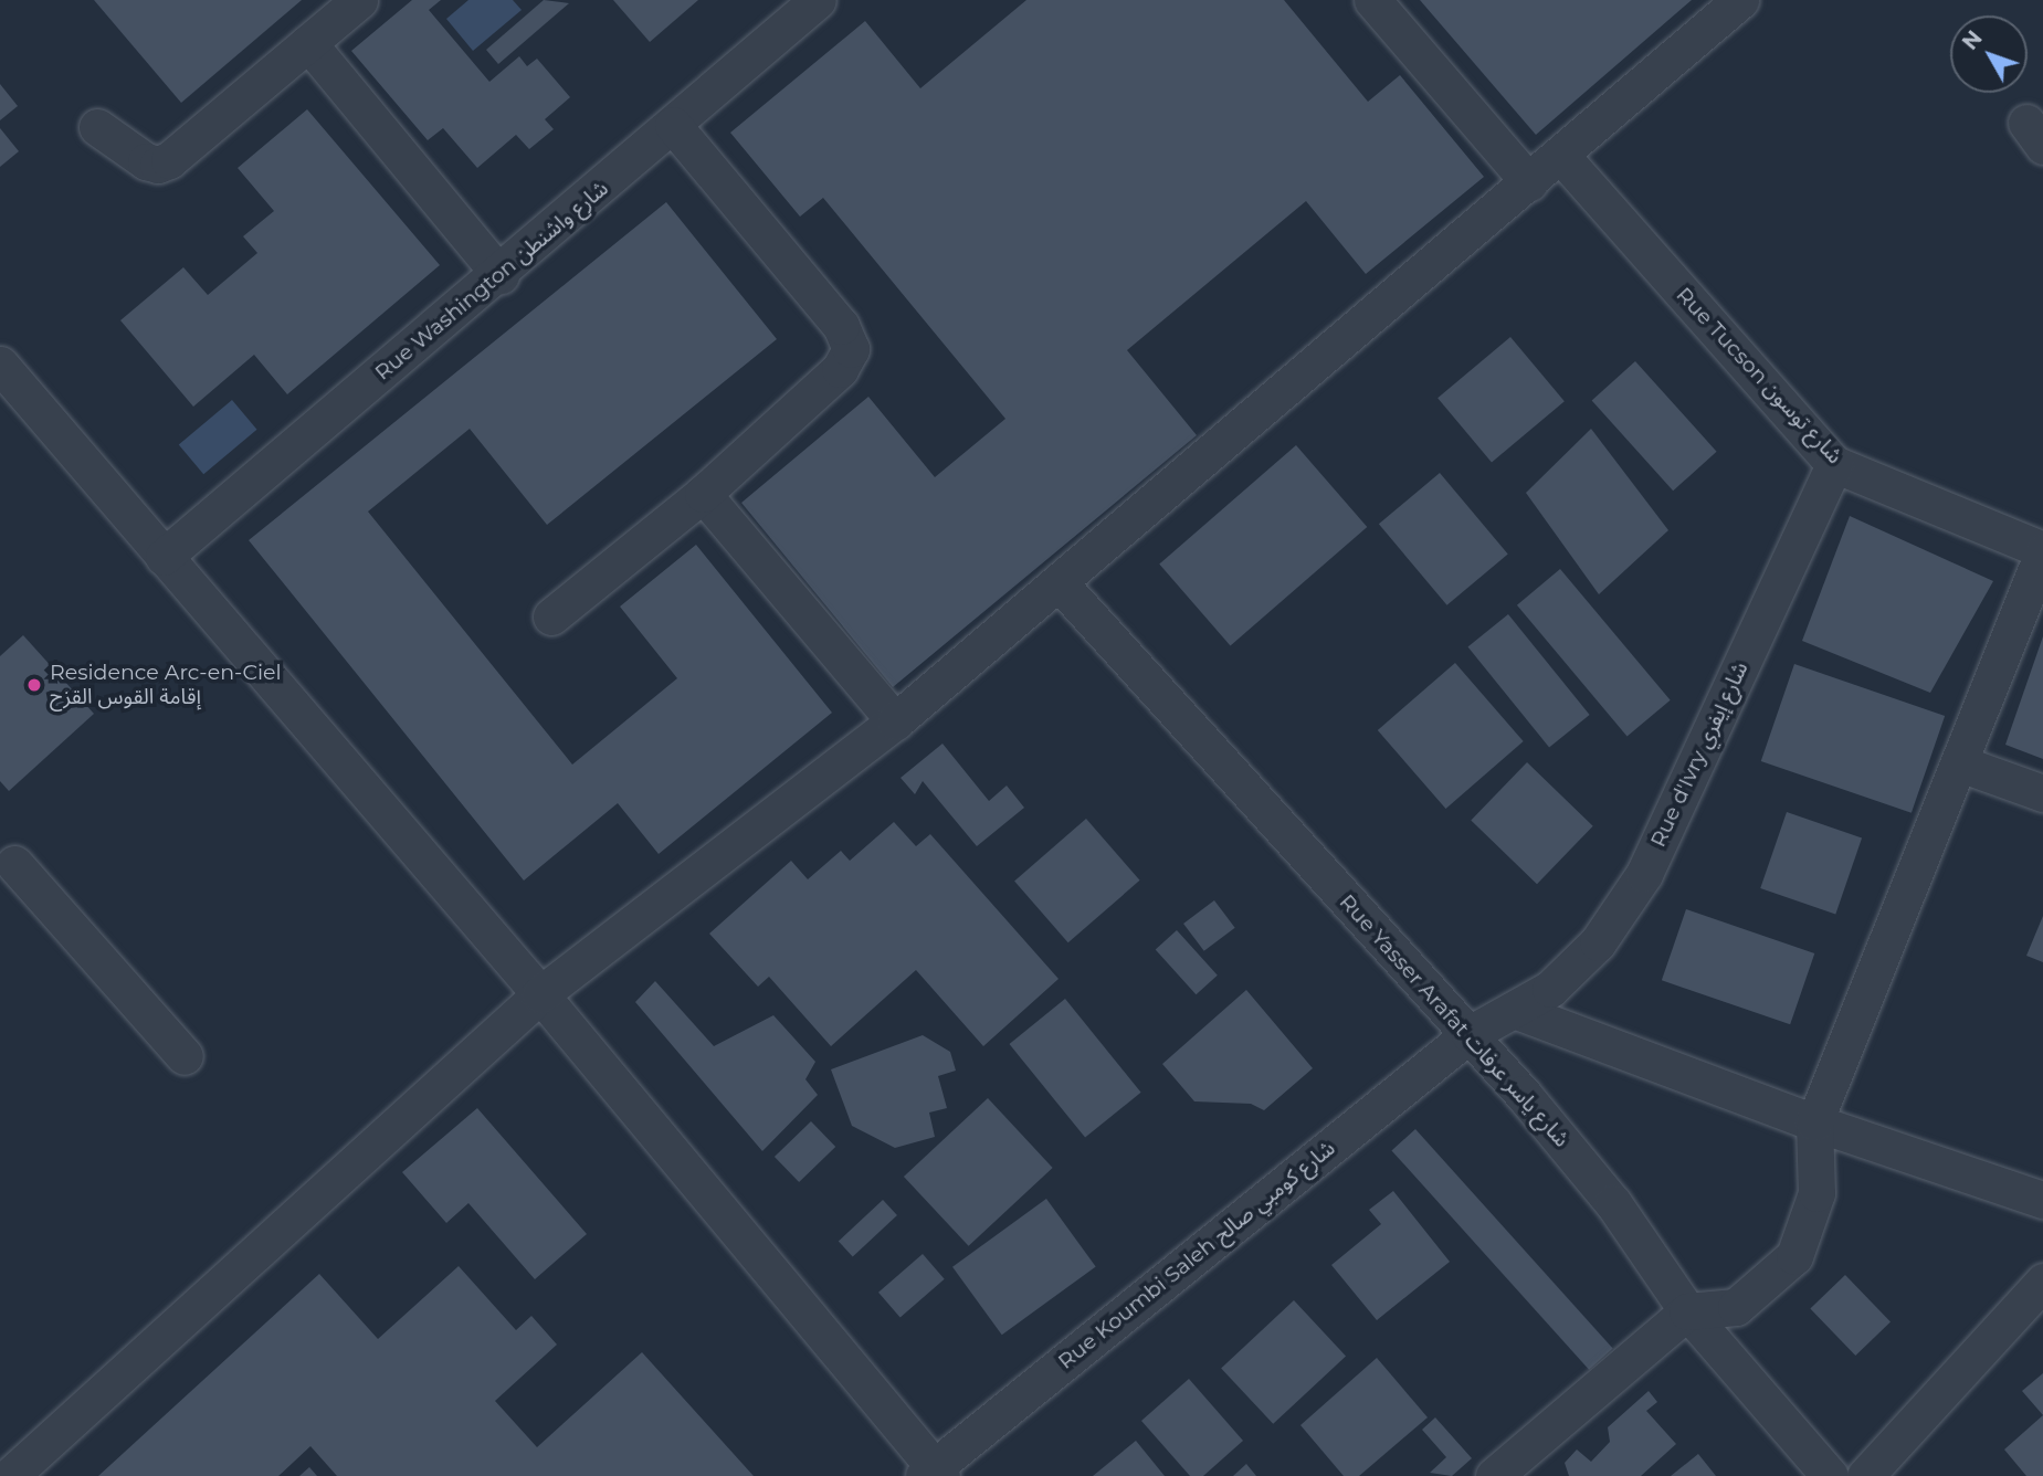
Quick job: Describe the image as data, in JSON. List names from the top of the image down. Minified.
{"streets":{"street":["Rue Washington شارع واشنطن","Rue Tucson شارع توسون","Rue d'Ivry شارع إيفري","Rue Yasser Arafat شارع ياسر عرفات","Rue Koumbi Saleh شارع كومبي صالح"]},"crossings":[["Rue Tucson شارع توسون","Rue d'Ivry شارع إيفري"],["Rue d'Ivry شارع إيفري","Rue Yasser Arafat شارع ياسر عرفات"],["Rue d'Ivry شارع إيفري","Rue Koumbi Saleh شارع كومبي صالح"],["Rue Yasser Arafat شارع ياسر عرفات","Rue Koumbi Saleh شارع كومبي صالح"]],"places":["Residence Arc-en-Ciel إقامة القوس القزح"],"north":"top left"}
